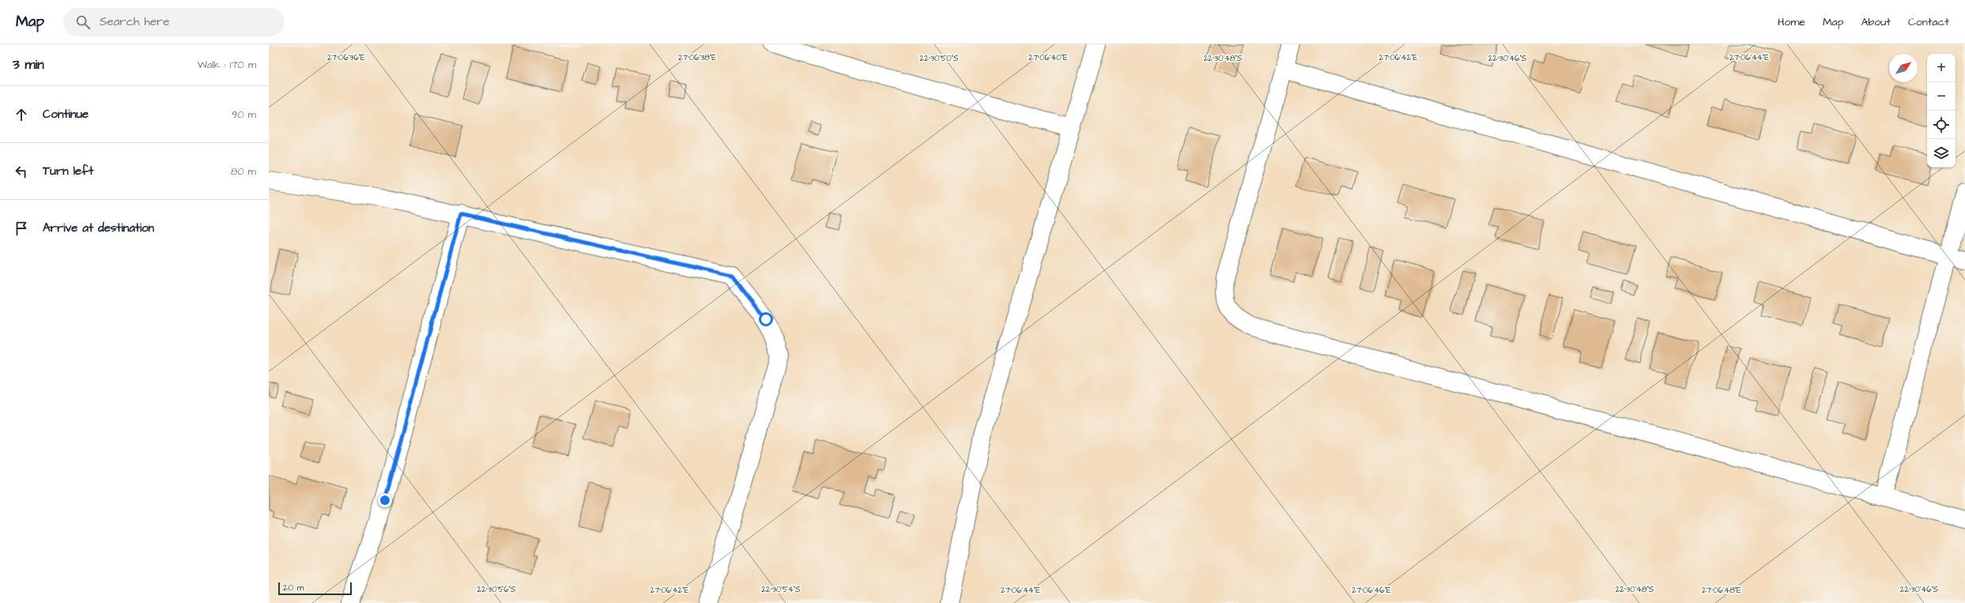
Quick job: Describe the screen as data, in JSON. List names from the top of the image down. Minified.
{"scale_bar":"20 m","north":"top right","page":{"header":"Map","search":"Search here","nav":["Home","Map","About","Contact"],"heading":["3 min","Walk · 170 m"],"map_buttons":["+","−"],"list":[["Continue","90 m"],["Turn left","80 m"],"Arrive at destination"],"scale":"20 m"},"coordinates":["27°06'36\"E","27°06'38\"E","27°06'40\"E","27°06'42\"E","27°06'44\"E","22°30'50\"S","22°30'48\"S","22°30'46\"S","22°30'56\"S","22°30'54\"S","27°06'46\"E","27°06'48\"E"]}
